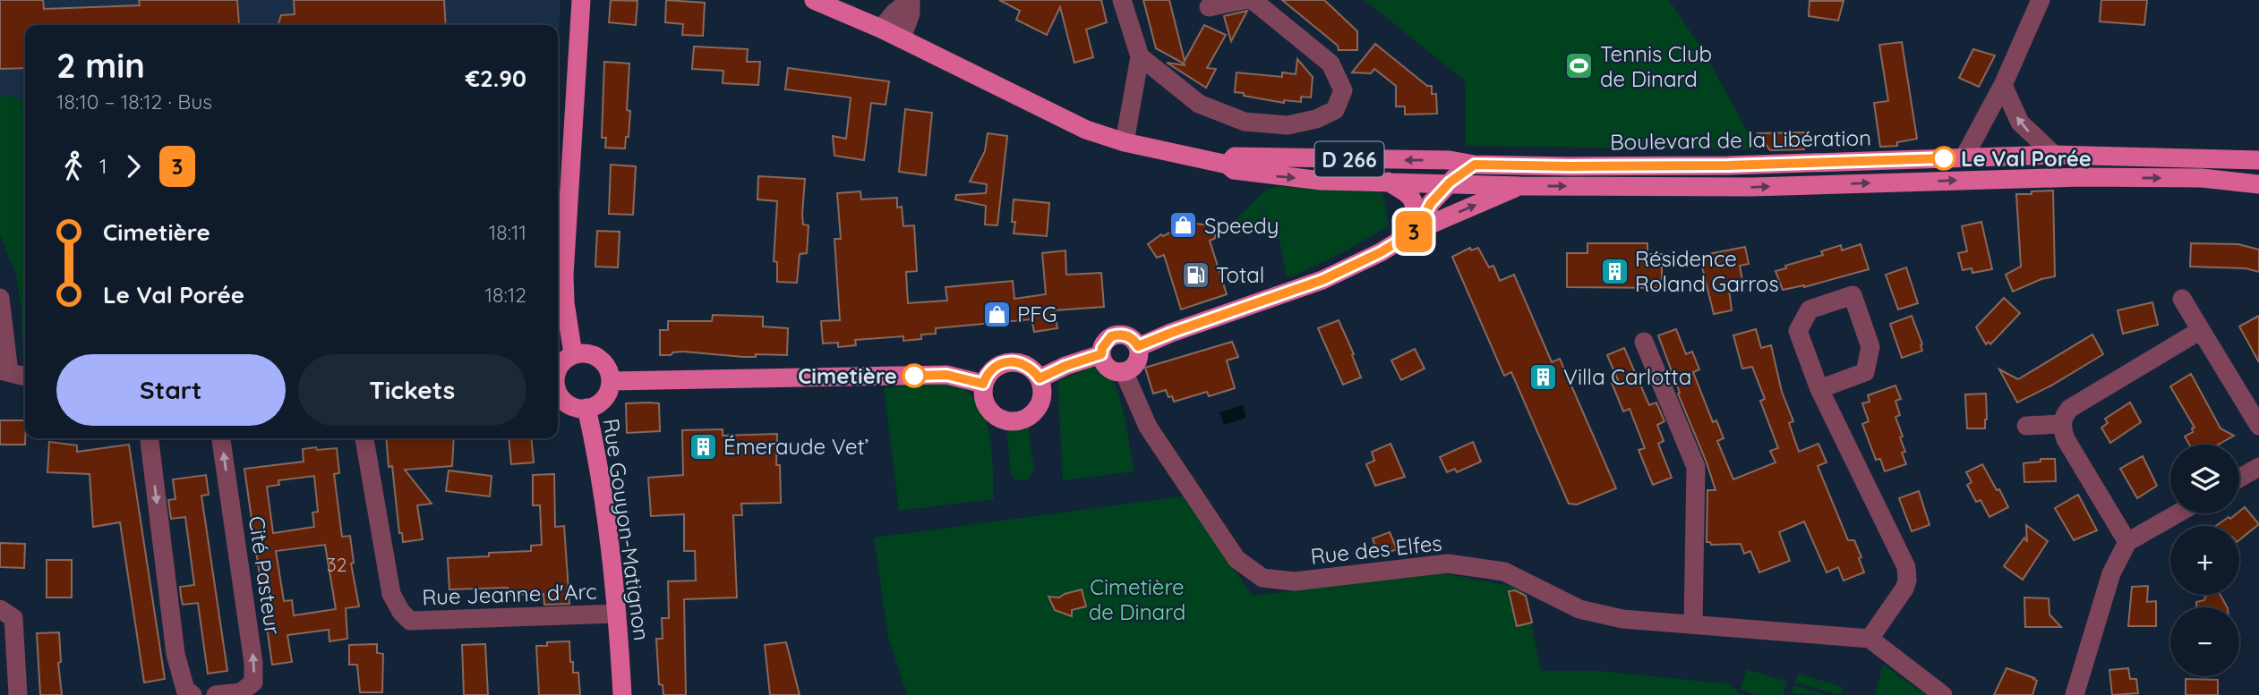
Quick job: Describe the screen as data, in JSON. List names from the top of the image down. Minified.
{"streets":{"main road":["Boulevard de la Libération","D 266","Rue Gouyon-Matignon"],"street":["Rue des Elfes","Cité Pasteur","Rue Jeanne d'Arc"]},"crossings":[["Rue Gouyon-Matignon","Rue Jeanne d'Arc"]],"parks":["Cimetière de Dinard"],"places":{"sports":["Tennis Club de Dinard"],"other":["Le Val Porée","Cimetière"],"shop":["Speedy","PFG"],"building":["Résidence Roland Garros","Villa Carlotta","Émeraude Vet’"],"fuel station":["Total"]},"lines":["bus line 3"],"house_numbers":["32"],"page":{"on_map":"3","heading":["2 min","18:10 – 18:12 · Bus","€2.90"],"legs":["1","3"],"list":[{"name":"Cimetière","value":"18:11"},{"name":"Le Val Porée","value":"18:12"}],"buttons":["Start","Tickets"],"map_buttons":["+","−"]}}
